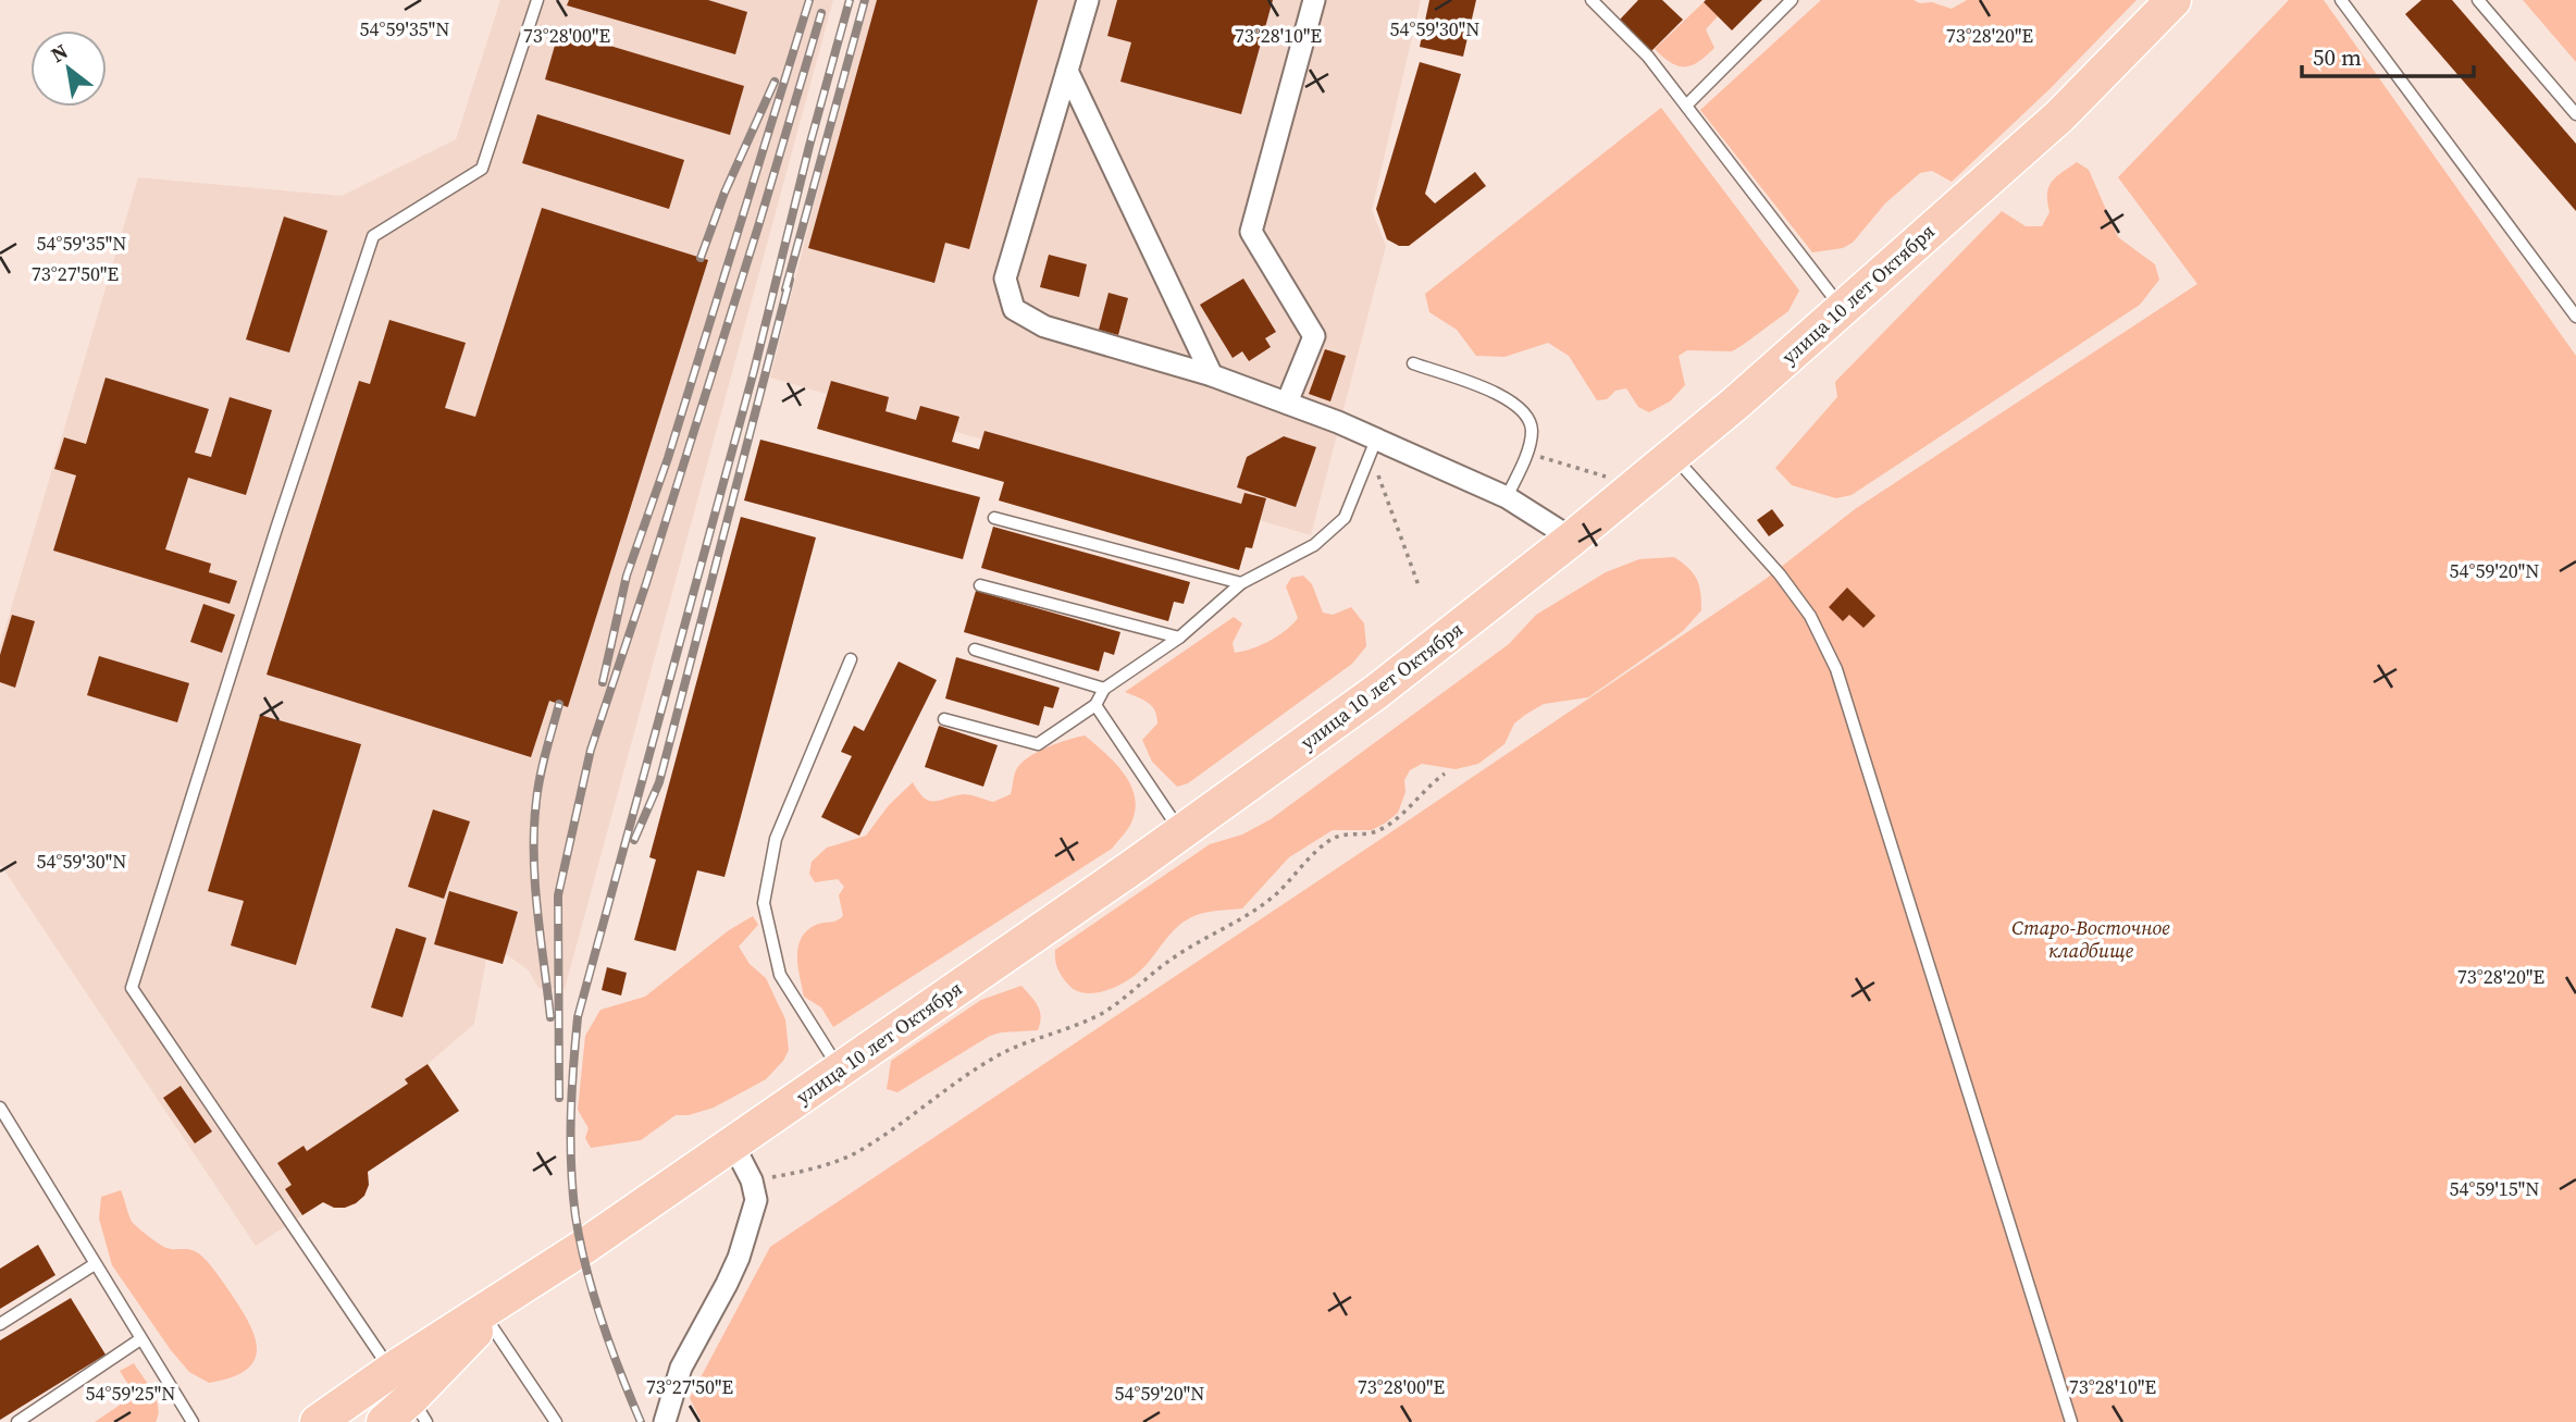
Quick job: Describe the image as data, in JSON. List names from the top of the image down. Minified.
{"streets":{"main road":["улица 10 лет Октября"]},"parks":["Старо-Восточное кладбище"],"scale_bar":"50 m","north":"top left","coordinates":["54°59'35\"N","54°59'30\"N","73°28'00\"E","73°28'10\"E","73°28'20\"E","73°27'50\"E","54°59'20\"N","54°59'15\"N","54°59'25\"N"]}
